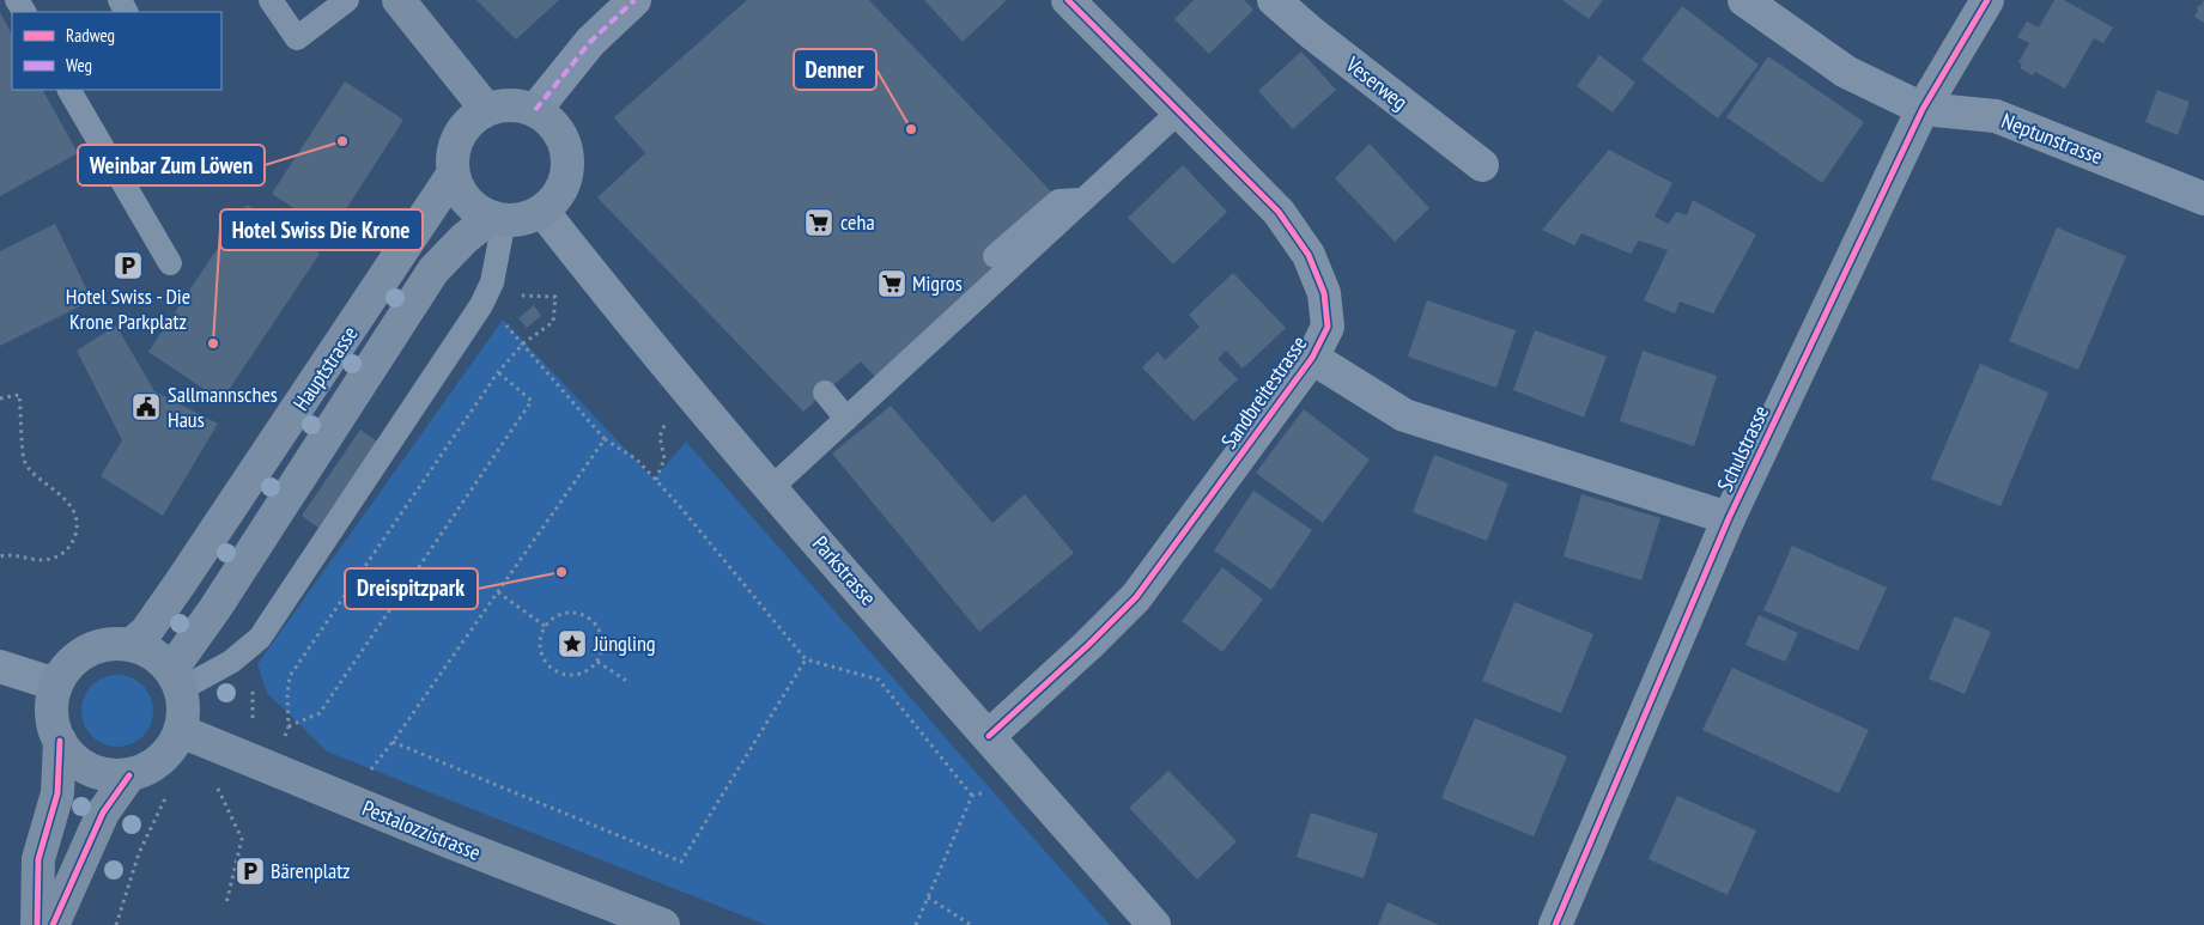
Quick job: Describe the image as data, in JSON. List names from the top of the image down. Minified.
{"streets":{"street":["Veserweg","Neptunstrasse","Hauptstrasse","Sandbreitestrasse","Schulstrasse","Parkstrasse","Pestalozzistrasse"]},"crossings":[["Neptunstrasse","Schulstrasse"],["Hauptstrasse","Parkstrasse"],["Hauptstrasse","Pestalozzistrasse"],["Sandbreitestrasse","Schulstrasse"],["Sandbreitestrasse","Parkstrasse"]],"places":{"other":["Denner","Weinbar Zum Löwen","Hotel Swiss Die Krone","Dreispitzpark"],"supermarket":["ceha","Migros"],"parking":["Hotel Swiss - Die Krone Parkplatz","Bärenplatz"],"public building":["Sallmannsches Haus"],"place":["Jüngling"]},"legend":["Radweg","Weg"]}
